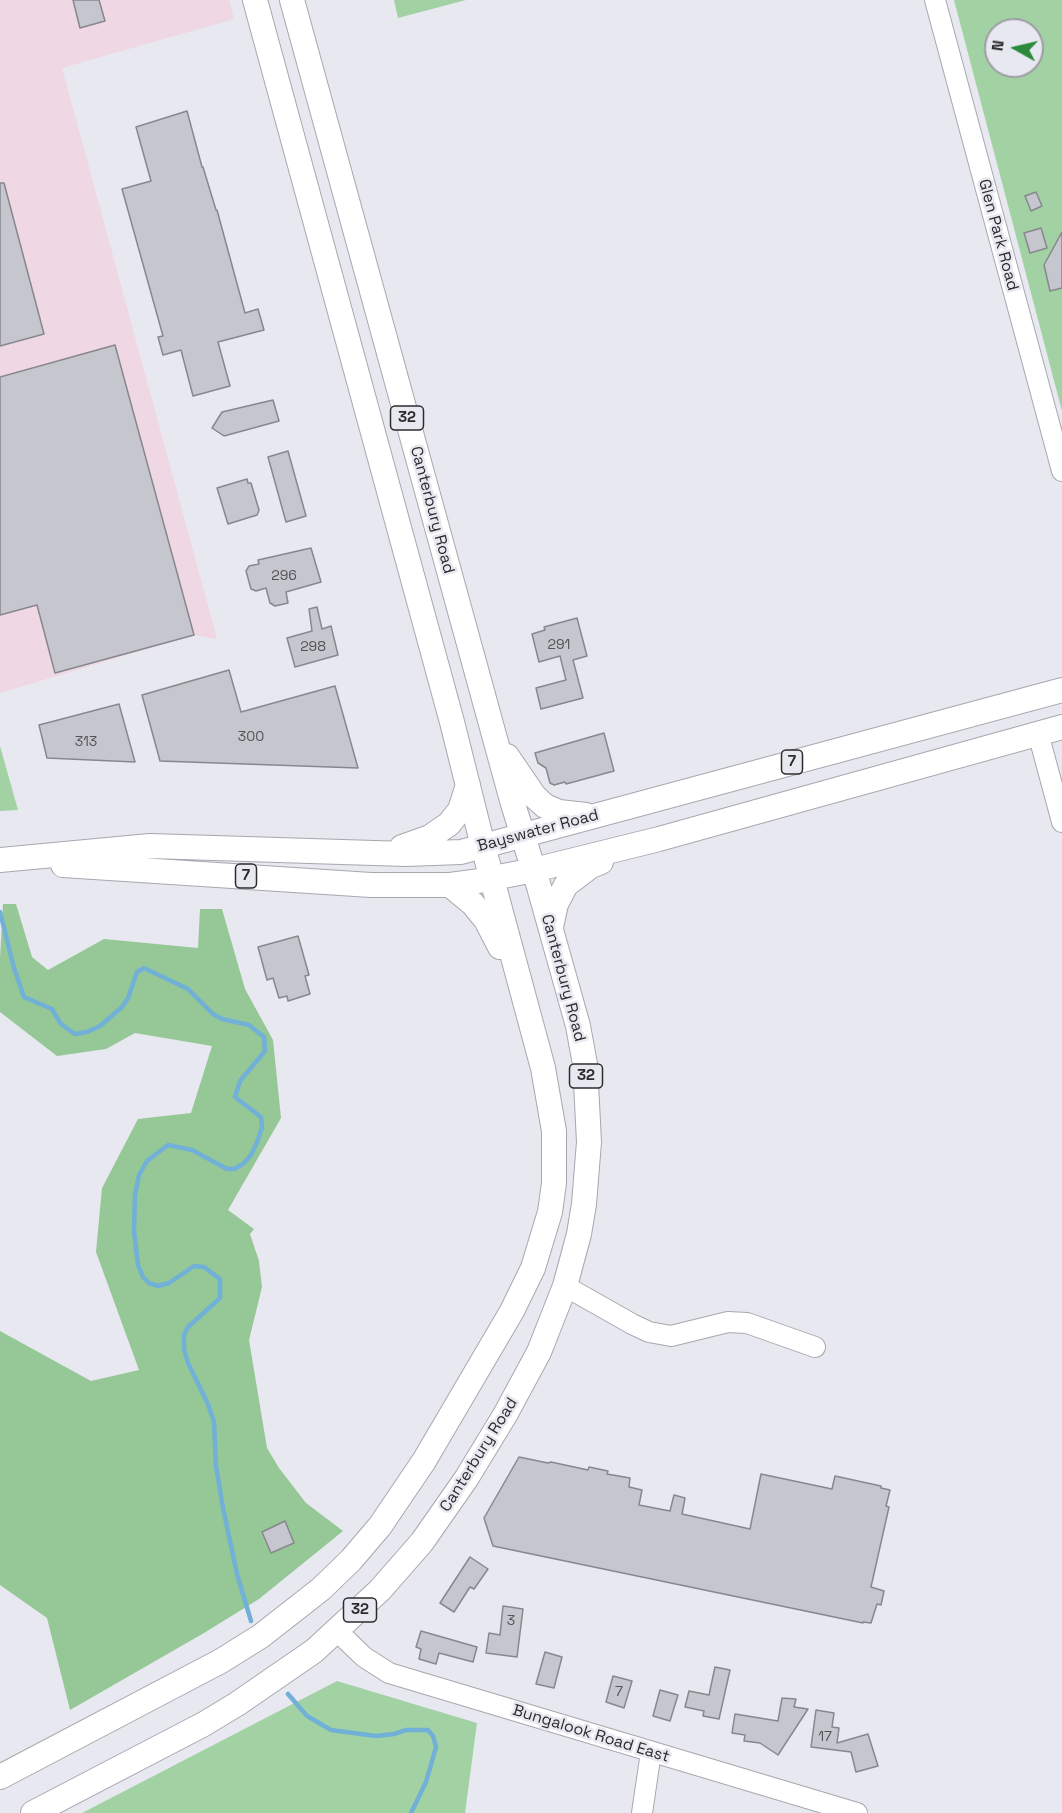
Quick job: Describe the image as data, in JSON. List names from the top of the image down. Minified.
{"streets":{"main road":["32","Canterbury Road","7","Bayswater Road"],"street":["Glen Park Road","Bungalook Road East"]},"crossings":[["32","Bayswater Road"],["Canterbury Road","Bayswater Road"],["Canterbury Road","Bungalook Road East"]],"house_numbers":["296","291","298","300","313","3","7","17"],"north":"left"}
